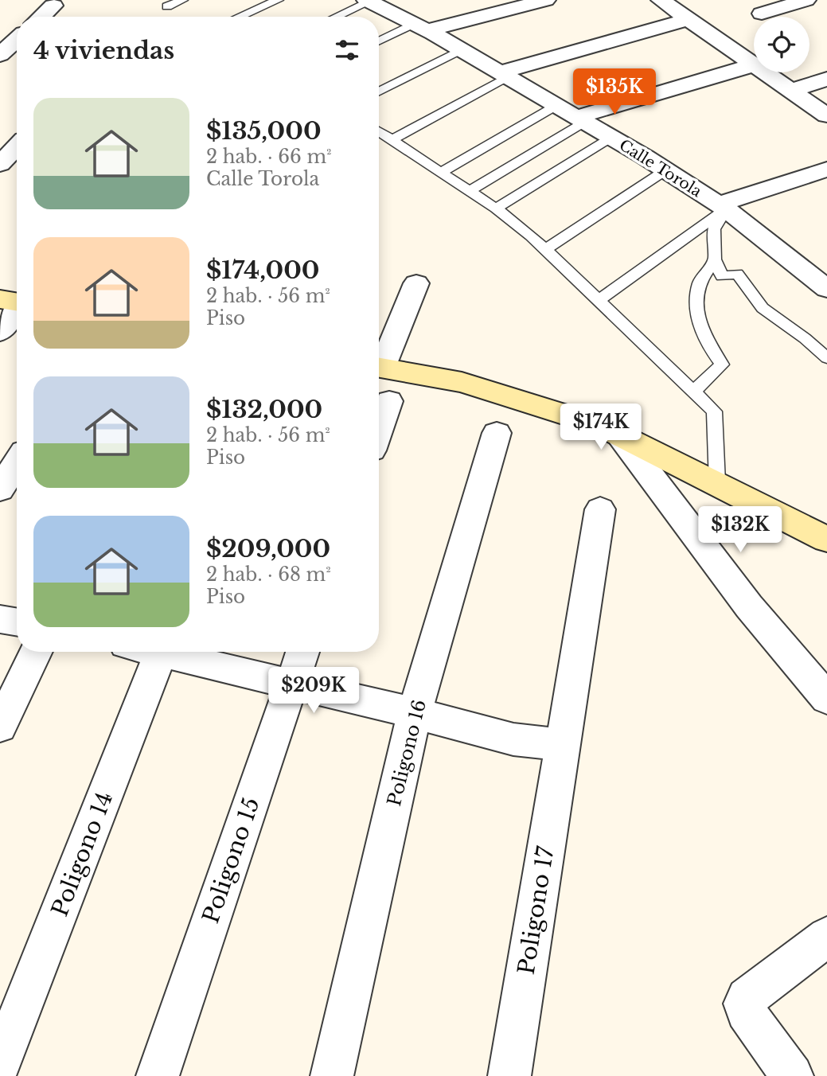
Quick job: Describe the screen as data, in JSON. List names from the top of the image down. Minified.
{"streets":{"street":["Calle Torola","Poligono 16","Poligono 14","Poligono 15","Poligono 17"]},"page":{"heading":"4 viviendas","price":["$135K","$174K","$132K","$209K"],"list":[{"name":"$135,000","note":"2 hab. · 66 m² · Calle Torola"},{"name":"$174,000","note":"2 hab. · 56 m² · Piso"},{"name":"$132,000","note":"2 hab. · 56 m² · Piso"},{"name":"$209,000","note":"2 hab. · 68 m² · Piso"}]}}
